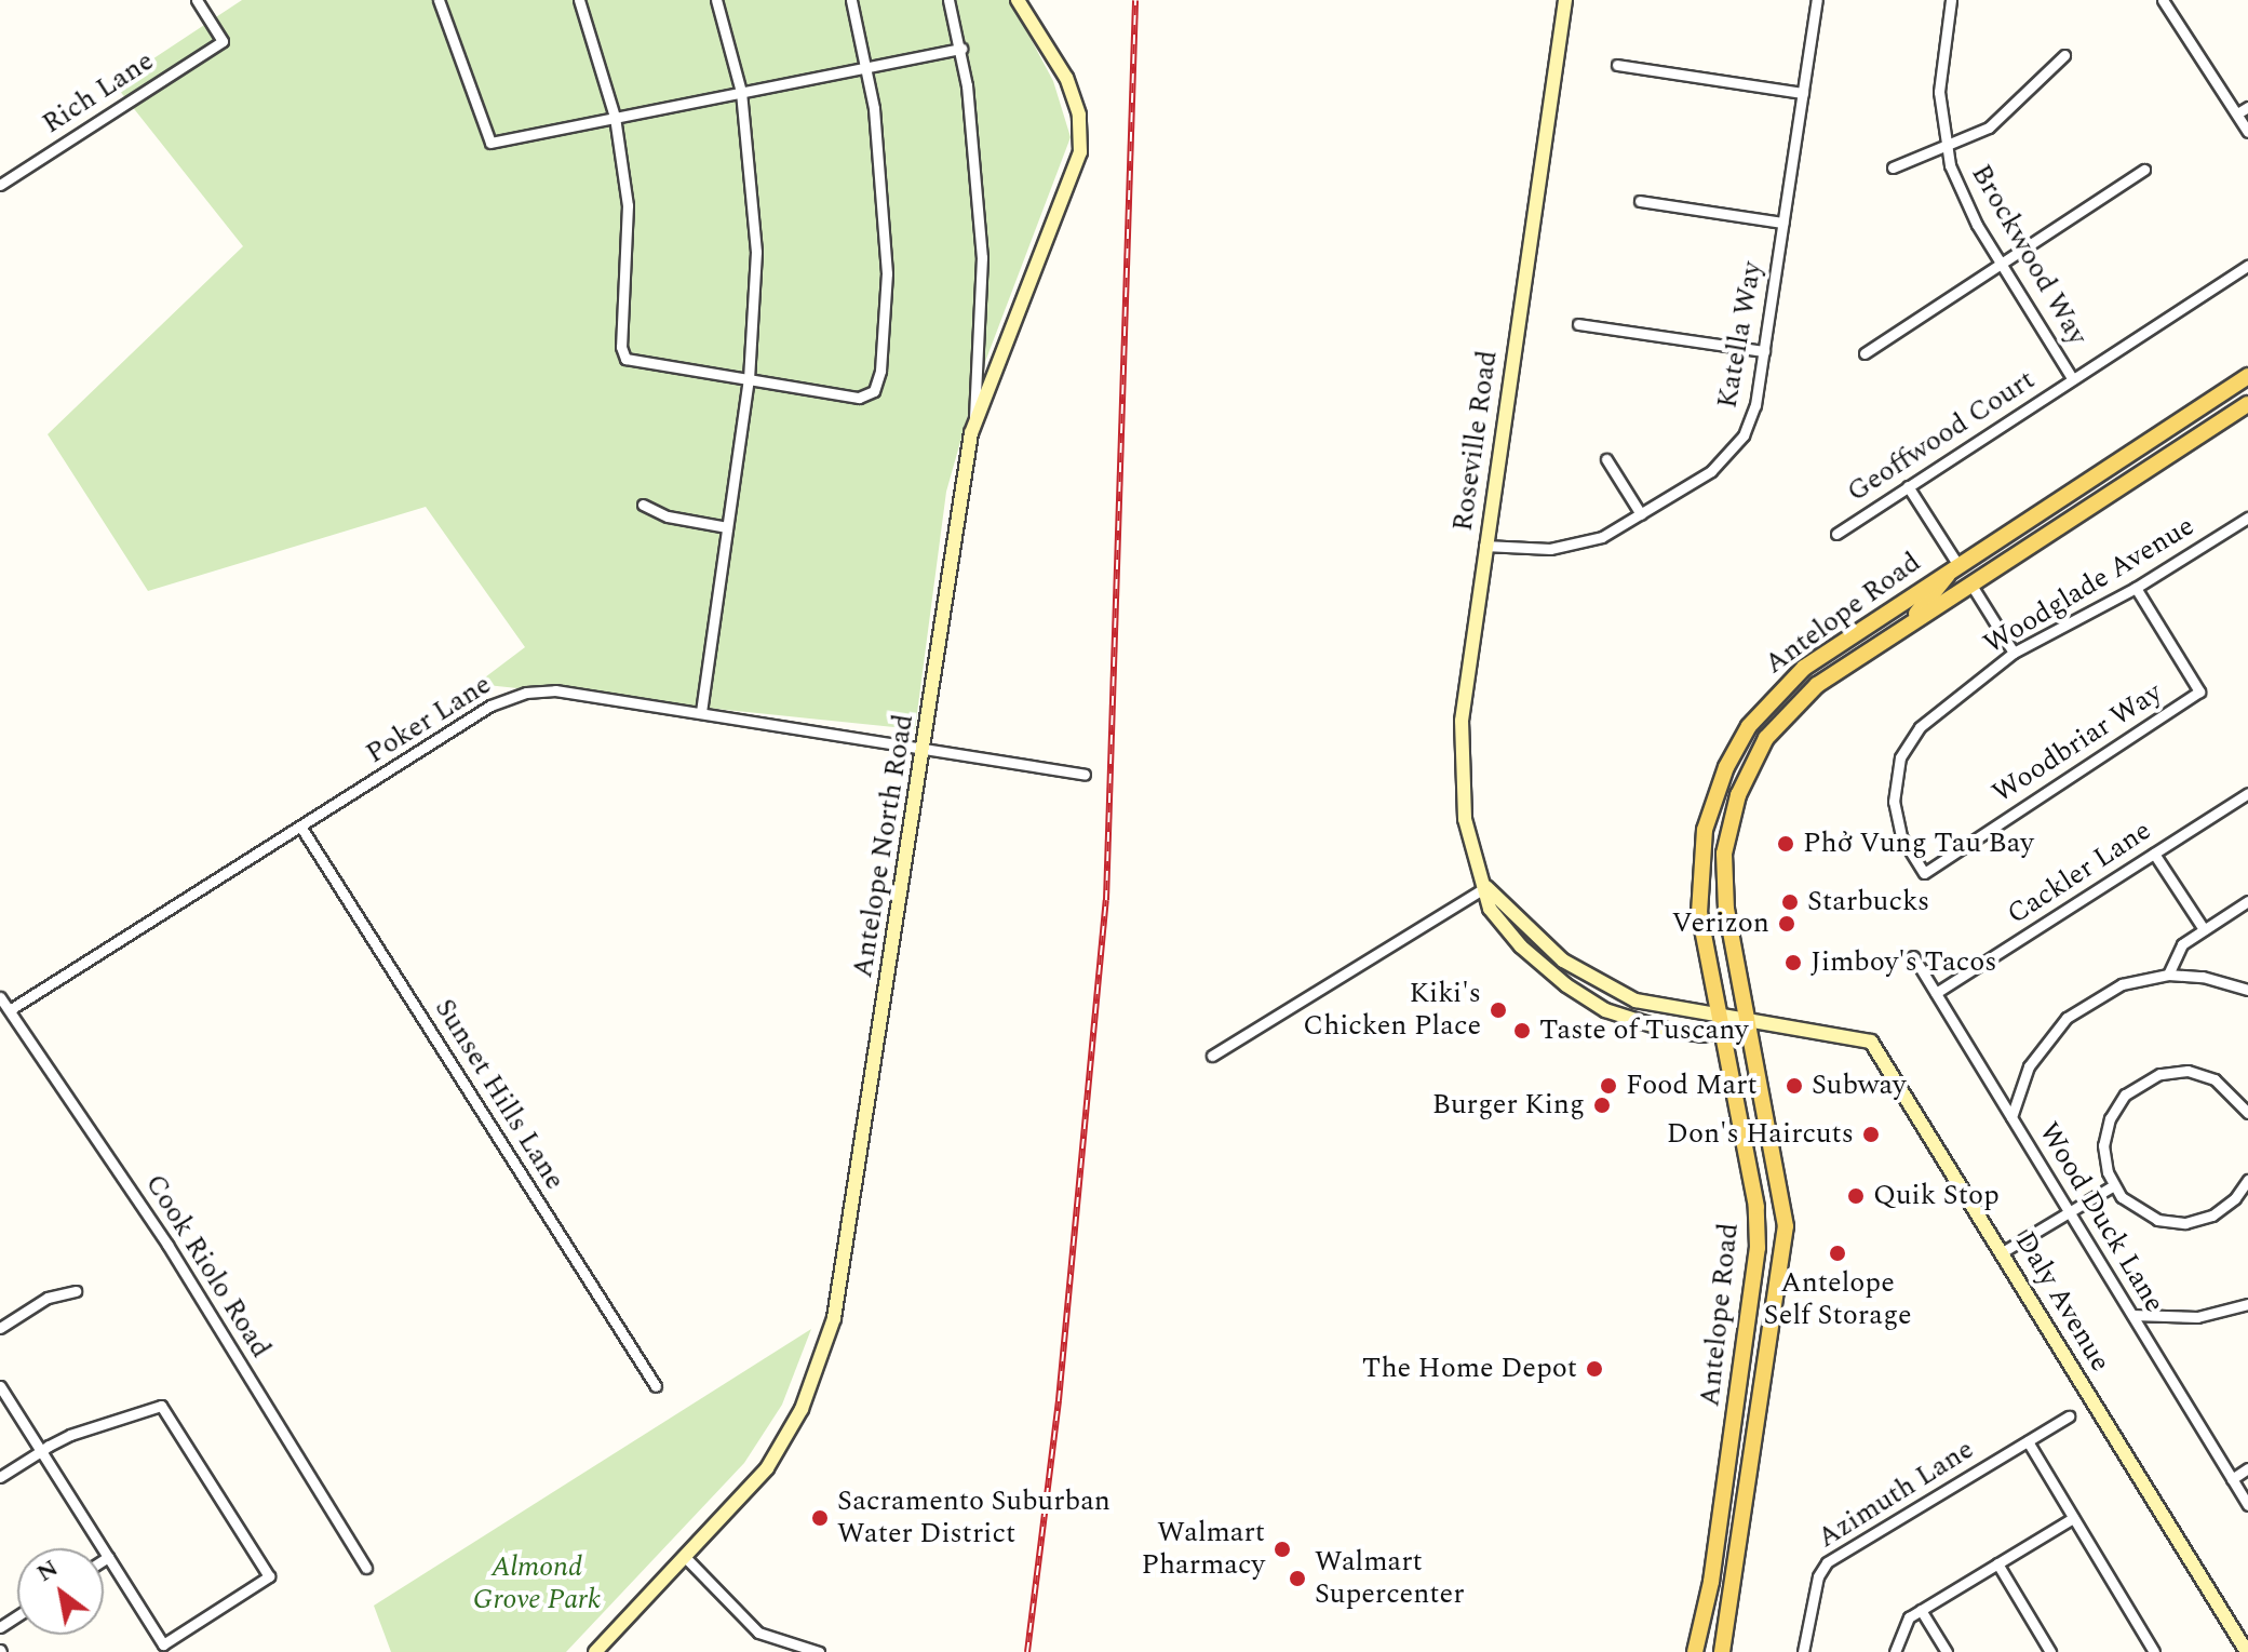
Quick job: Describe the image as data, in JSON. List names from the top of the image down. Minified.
{"streets":{"main road":["Roseville Road","Antelope Road","Antelope North Road","Daly Avenue"],"street":["Rich Lane","Brockwood Way","Katella Way","Geoffwood Court","Woodglade Avenue","Poker Lane","Woodbriar Way","Cackler Lane","Sunset Hills Lane","Wood Duck Lane","Cook Riolo Road","Azimuth Lane"]},"crossings":[["Brockwood Way","Geoffwood Court"],["Katella Way","Roseville Road"],["Roseville Road","Antelope Road"],["Roseville Road","Daly Avenue"],["Woodglade Avenue","Woodbriar Way"],["Antelope Road","Daly Avenue"],["Poker Lane","Antelope North Road"],["Poker Lane","Sunset Hills Lane"],["Poker Lane","Cook Riolo Road"],["Cackler Lane","Wood Duck Lane"]],"parks":["Almond Grove Park"],"places":["Phở Vung Tau Bay","Starbucks","Verizon","Jimboy's Tacos","Kiki's Chicken Place","Taste of Tuscany","Food Mart","Subway","Burger King","Don's Haircuts","Quik Stop","Antelope Self Storage","The Home Depot","Sacramento Suburban Water District","Walmart Pharmacy","Walmart Supercenter"],"north":"top left"}
